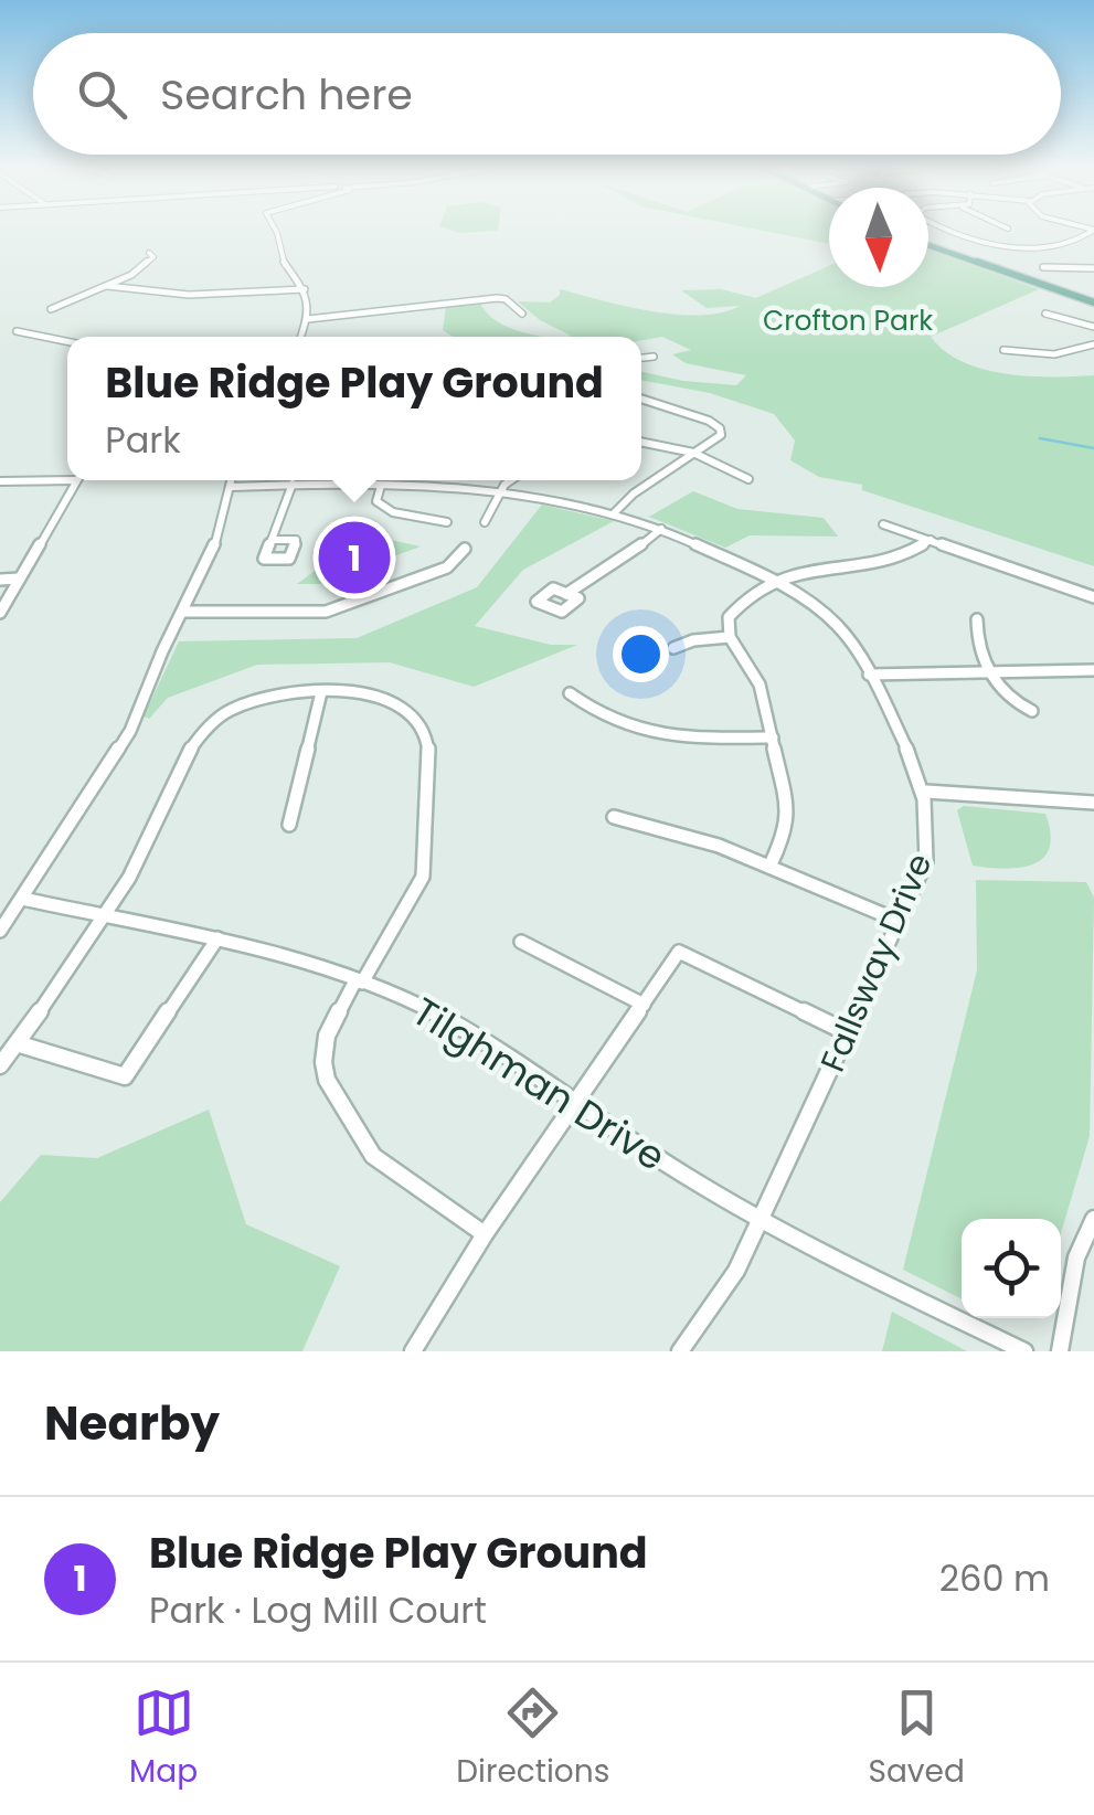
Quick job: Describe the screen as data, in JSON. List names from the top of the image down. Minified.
{"streets":{"street":["Fallsway Drive","Tilghman Drive"]},"crossings":[["Fallsway Drive","Tilghman Drive"]],"parks":["Crofton Park"],"north":"bottom","page":{"search":"Search here","popup":["Blue Ridge Play Ground","Park"],"pins":"1","heading":"Nearby","list":[{"mark":"1","name":"Blue Ridge Play Ground","note":"Park · Log Mill Court","value":"260 m"}],"nav":["Map","Directions","Saved"]}}
